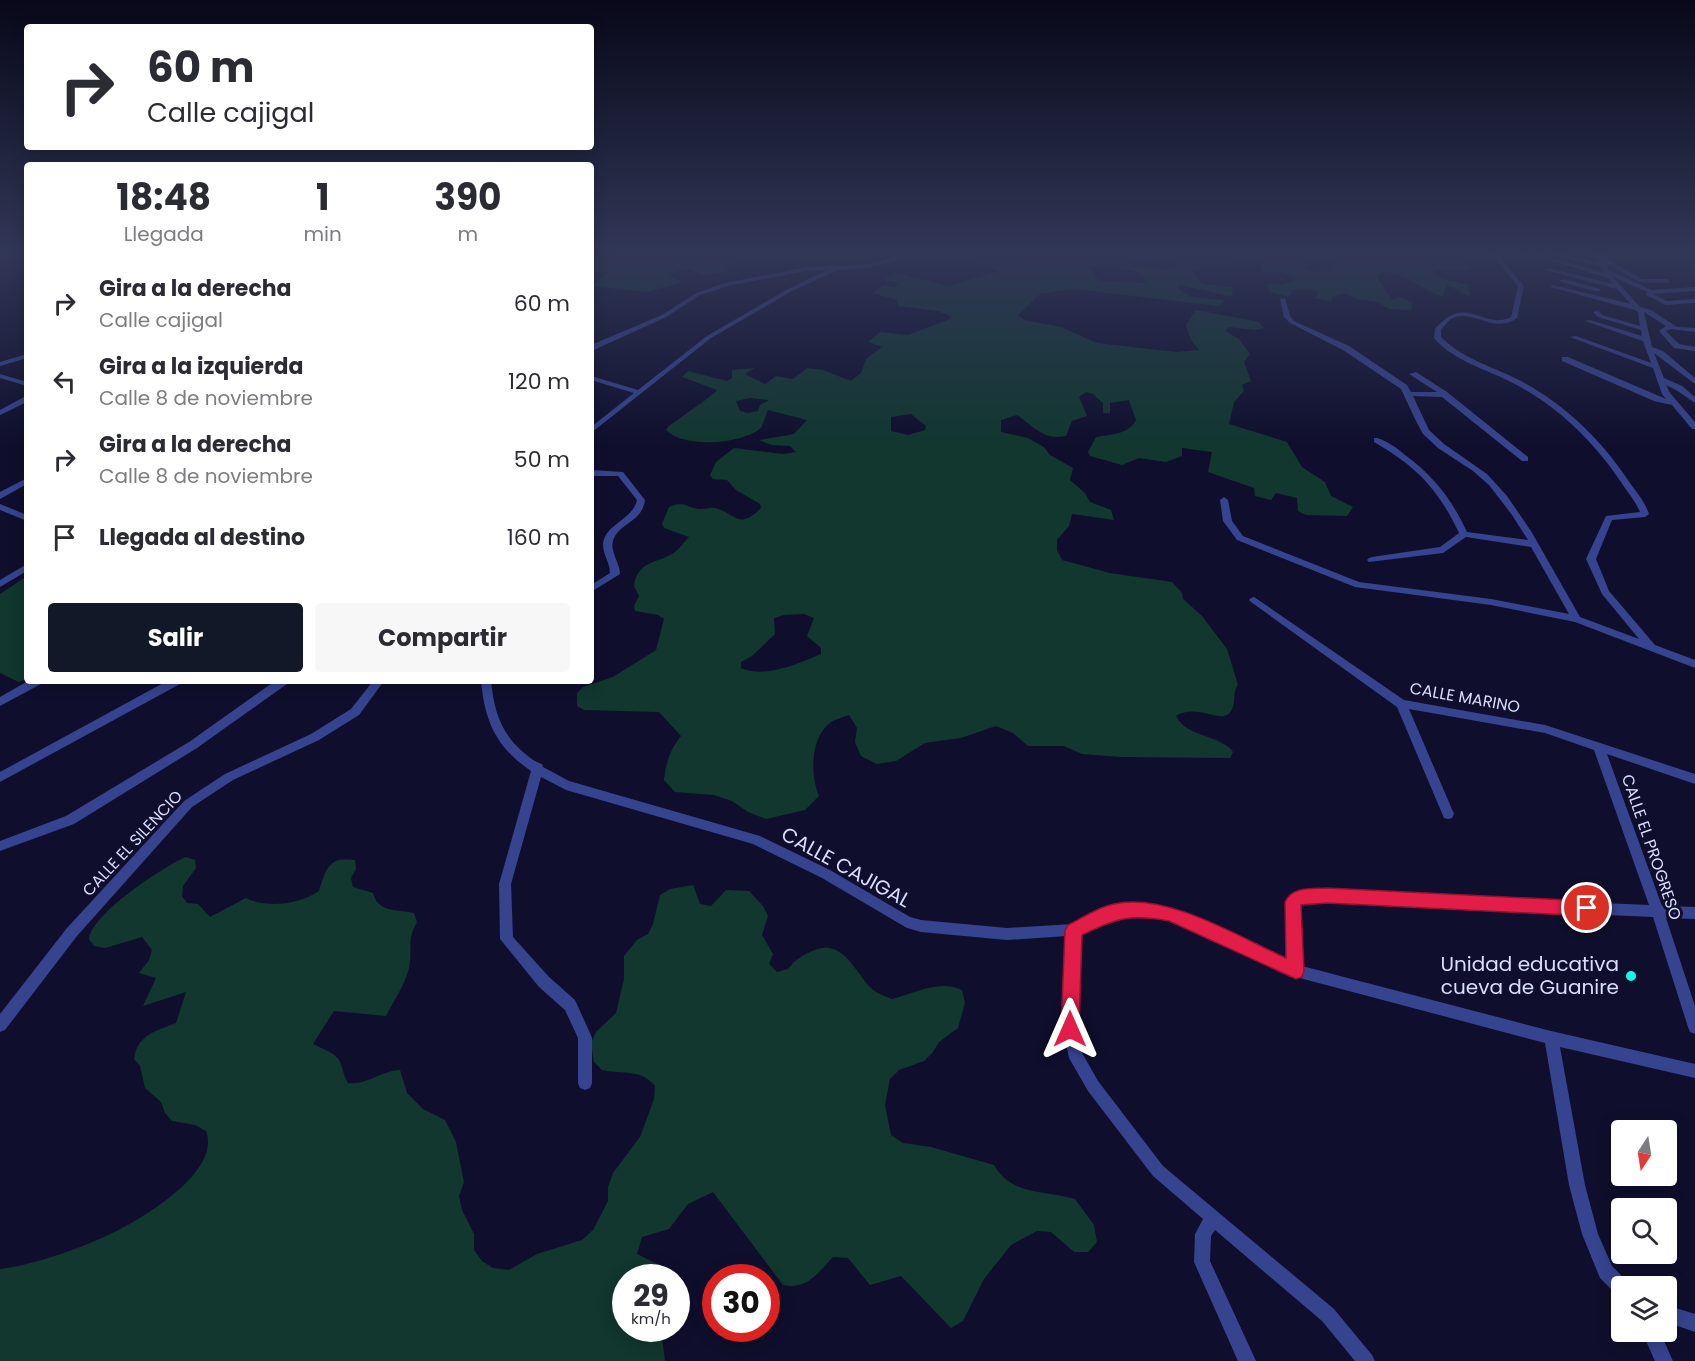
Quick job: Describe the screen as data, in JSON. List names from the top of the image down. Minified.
{"streets":{"street":["CALLE MARINO","CALLE EL SILENCIO","CALLE EL PROGRESO","CALLE CAJIGAL"]},"crossings":[["CALLE MARINO","CALLE EL PROGRESO"]],"places":["Unidad educativa cueva de Guanire"],"north":"bottom","page":{"turn":["60 m","Calle cajigal"],"eta":["18:48","Llegada","1","min","390","m"],"list":[{"name":"Gira a la derecha","note":"Calle cajigal","value":"60 m"},{"name":"Gira a la izquierda","note":"Calle 8 de noviembre","value":"120 m"},{"name":"Gira a la derecha","note":"Calle 8 de noviembre","value":"50 m"},{"name":"Llegada al destino","value":"160 m"}],"buttons":["Salir","Compartir"],"speed":"29 km/h","limit":"30"}}
